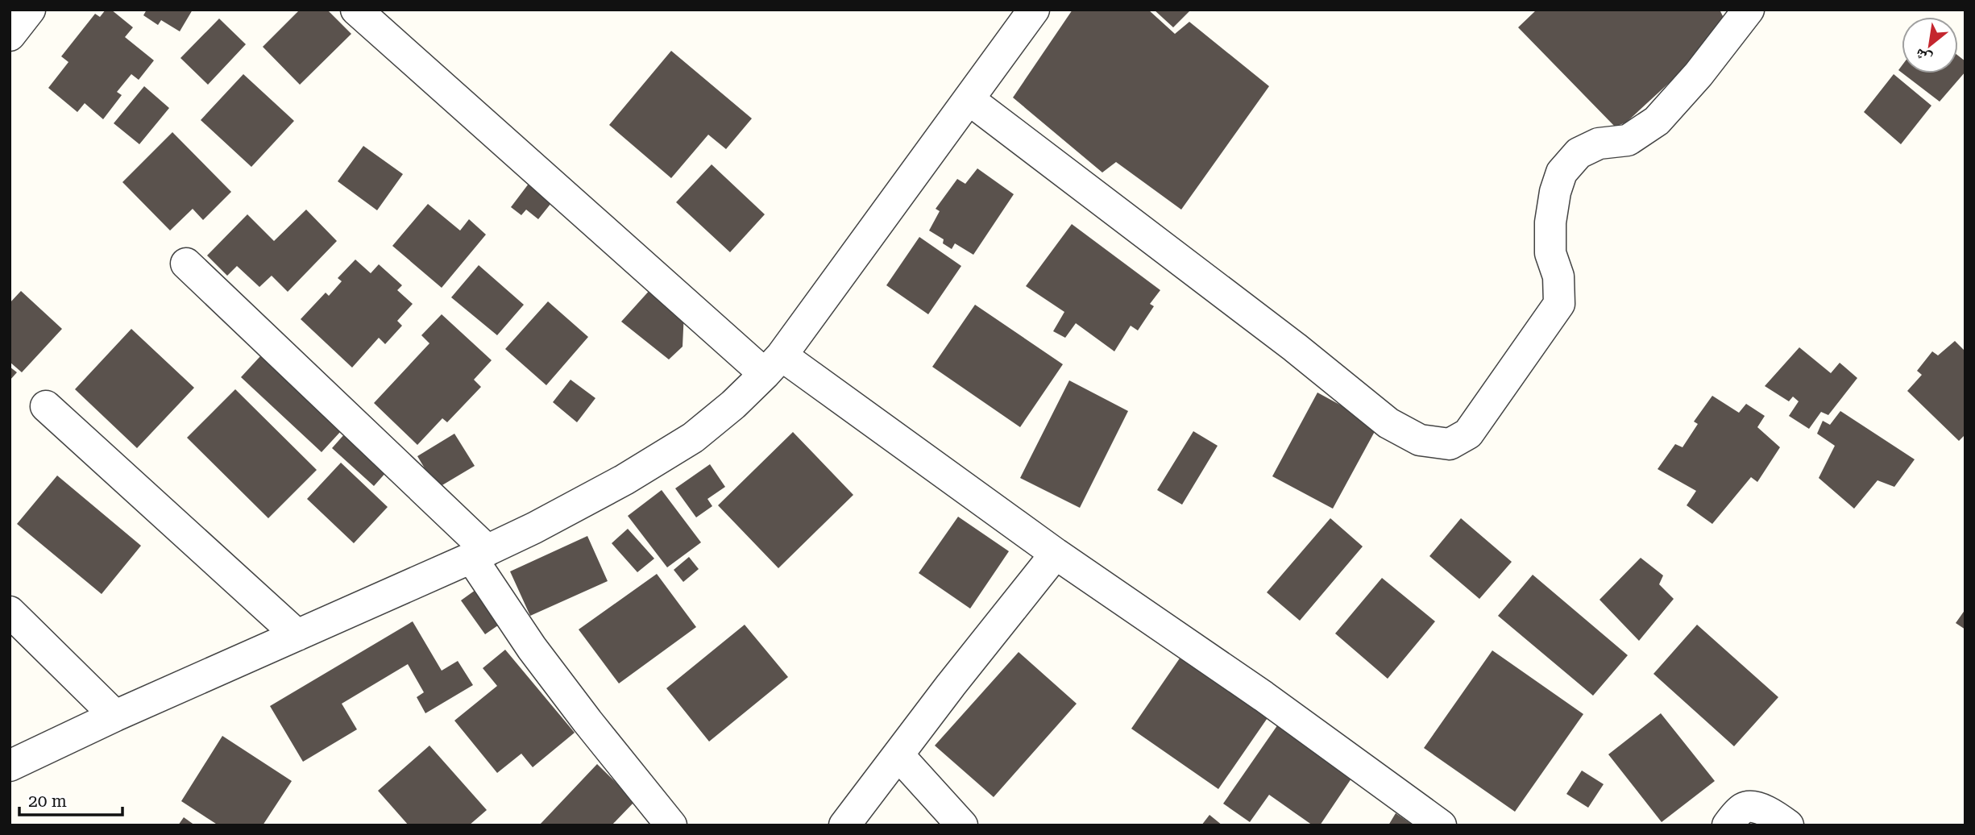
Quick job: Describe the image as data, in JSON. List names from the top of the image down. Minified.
{"scale_bar":"20 m","north":"bottom left"}
